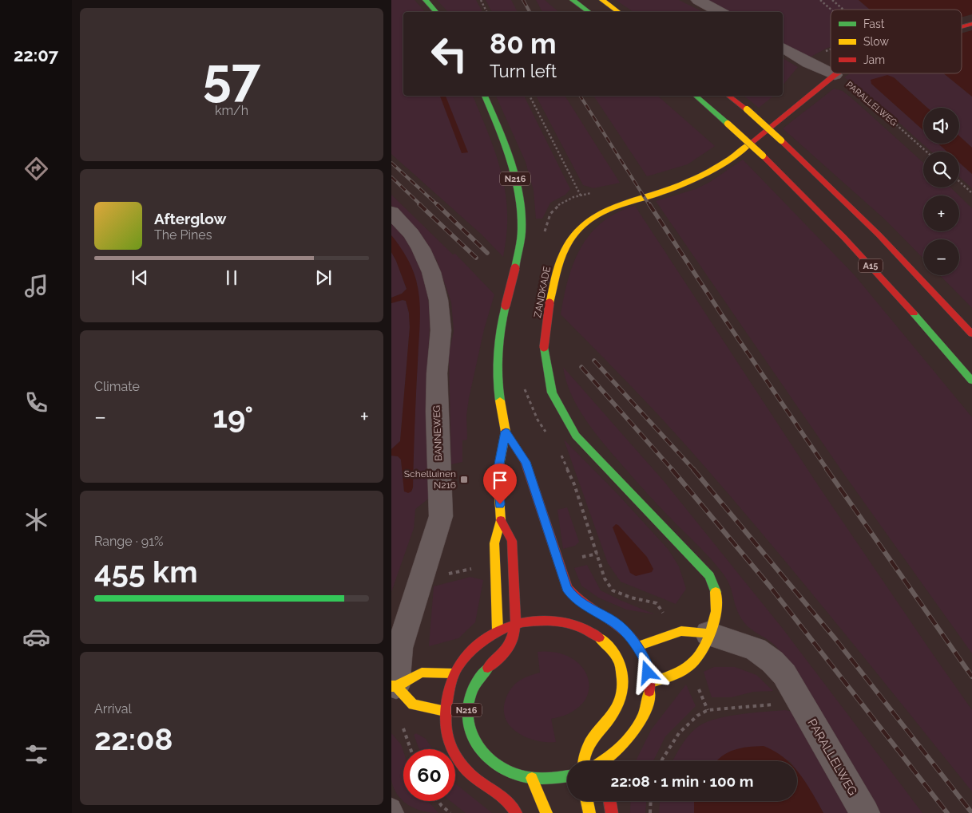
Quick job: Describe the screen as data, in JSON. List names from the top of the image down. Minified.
{"streets":{"main road":["N216","A15","ZANDKADE"],"street":["PARALLELWEG","BANNEWEG"]},"crossings":[["PARALLELWEG","ZANDKADE"],["N216","ZANDKADE"]],"places":{"transit":["Schelluinen N216"]},"legend":["Fast","Slow","Jam"],"page":{"tabs":"22:07","tile":[["57","km/h"],"Climate",["Range · 91%","455 km"],["Arrival","22:08"]],"turn":["80 m","Turn left"],"map_buttons":["+","−"],"song":["Afterglow","The Pines"],"heat":["−","19°","+"],"limit":"60","trip":"22:08 · 1 min · 100 m"}}
